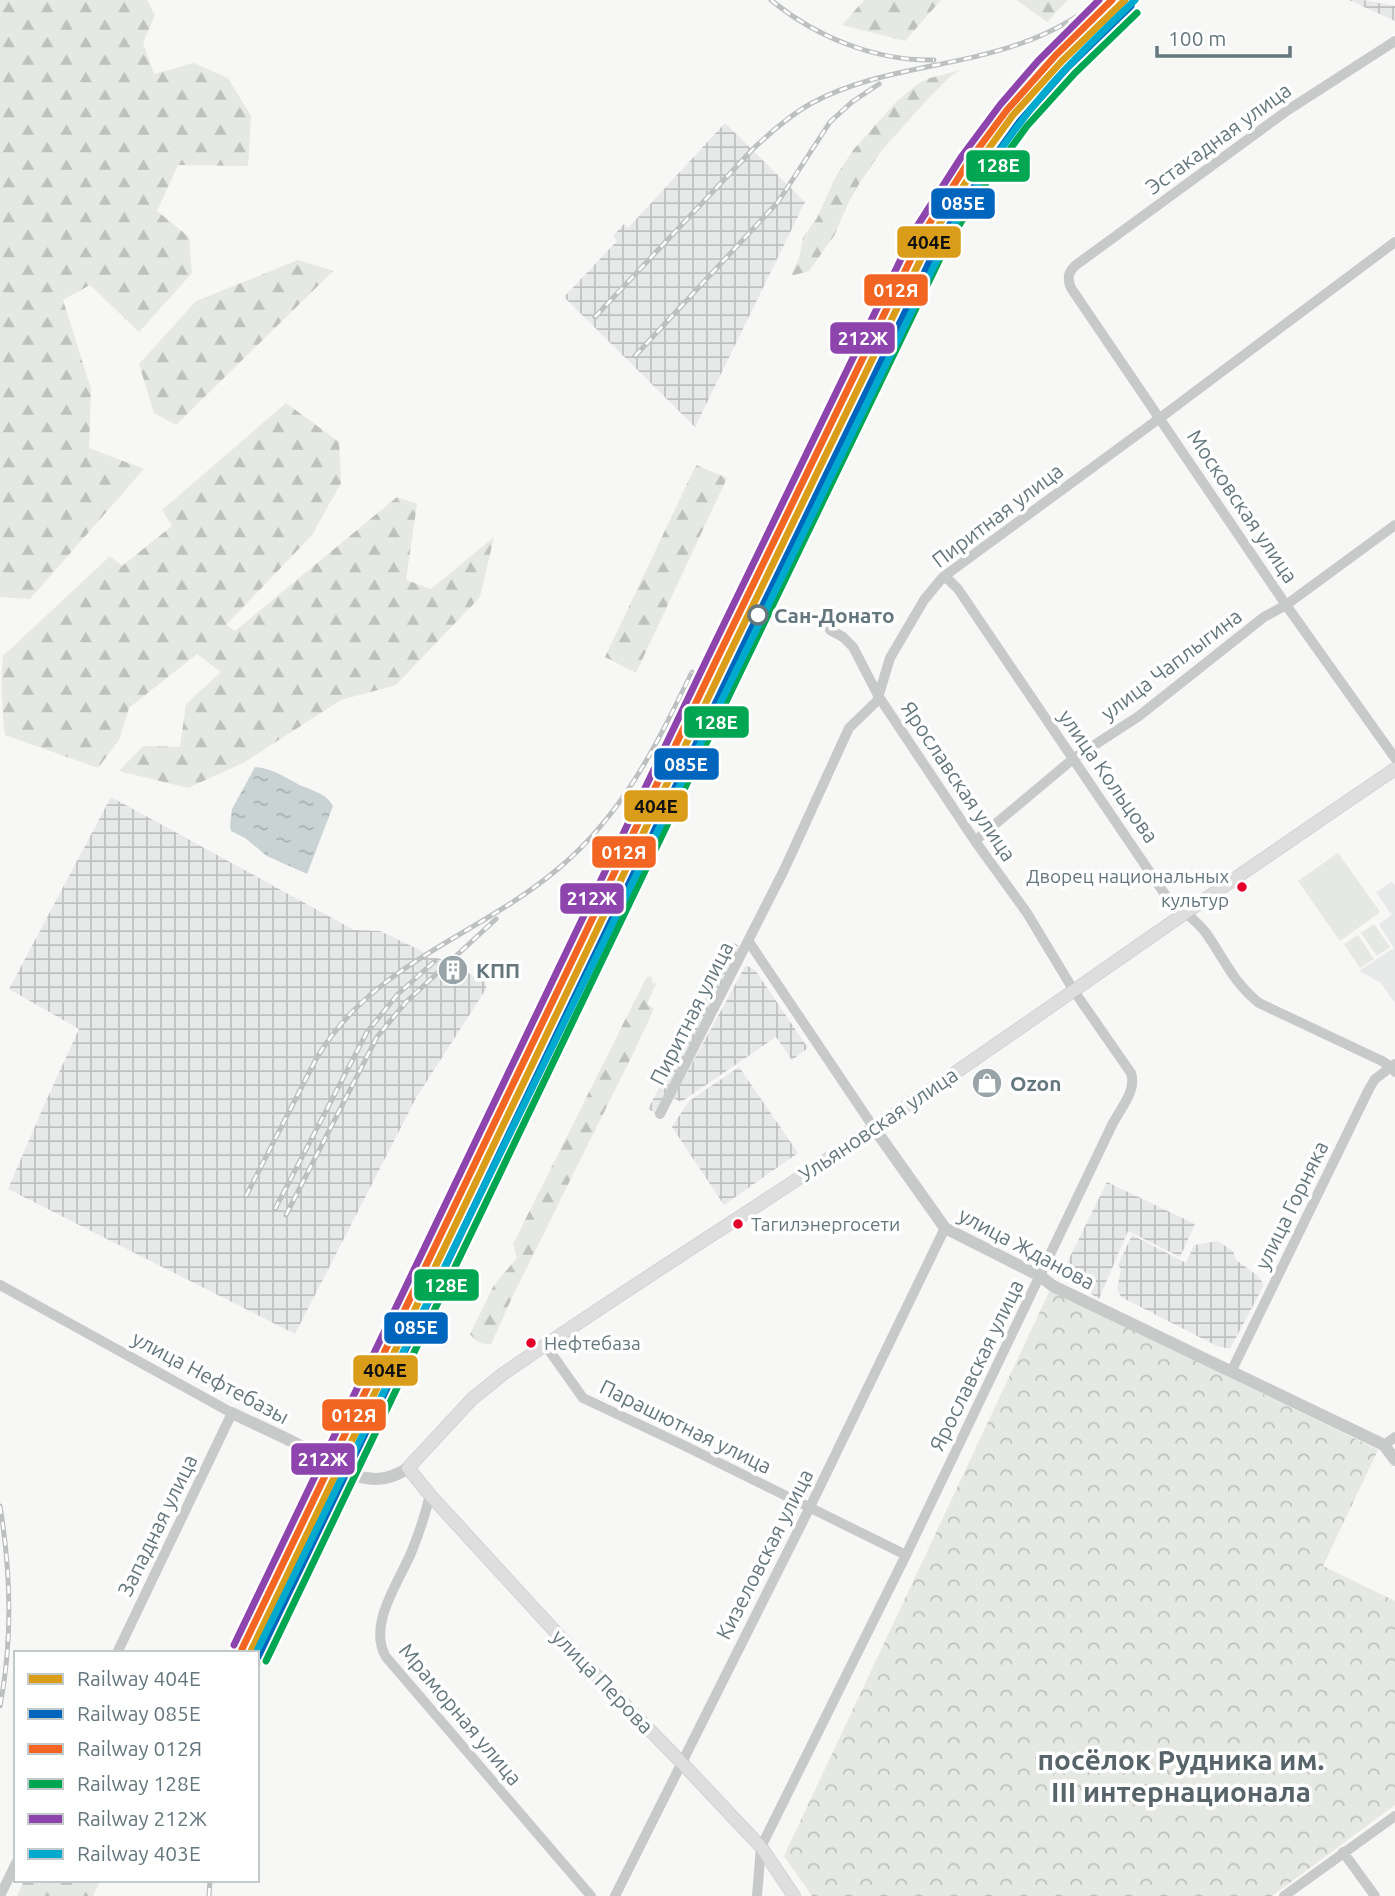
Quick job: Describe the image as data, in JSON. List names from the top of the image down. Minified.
{"streets":{"main road":["Ульяновская улица","улица Перова"],"street":["Эстакадная улица","Московская улица","Пиритная улица","улица Чаплыгина","улица Кольцова","Ярославская улица","улица Горняка","улица Жданова","улица Нефтебазы","Парашютная улица","Западная улица","Кизеловская улица","Мраморная улица"]},"crossings":[["Эстакадная улица","Московская улица"],["Московская улица","Пиритная улица"],["Московская улица","улица Чаплыгина"],["Пиритная улица","улица Кольцова"],["Пиритная улица","Ярославская улица"],["Пиритная улица","улица Жданова"],["улица Чаплыгина","улица Кольцова"],["улица Чаплыгина","Ярославская улица"],["улица Кольцова","Ульяновская улица"],["улица Кольцова","улица Горняка"],["Ярославская улица","Ульяновская улица"],["Ярославская улица","улица Жданова"],["Ярославская улица","Парашютная улица"],["Ярославская улица","улица Перова"],["Ульяновская улица","улица Жданова"],["Ульяновская улица","улица Нефтебазы"],["Ульяновская улица","Парашютная улица"],["Ульяновская улица","улица Перова"],["улица Горняка","улица Жданова"],["улица Жданова","Кизеловская улица"],["улица Нефтебазы","Западная улица"],["улица Нефтебазы","улица Перова"],["Парашютная улица","Кизеловская улица"],["Кизеловская улица","улица Перова"],["улица Перова","Мраморная улица"]],"districts":["посёлок Рудника им. III интернационала"],"places":{"other":["Сан-Донато","Дворец национальных культур","Тагилэнергосети","Нефтебаза"],"building":["КПП"],"shop":["Ozon"]},"lines":["rail line 404Е","rail line 012Я","rail line 212Ж","rail line 403Е","rail line 085Е","rail line 128Е"],"legend":["Railway 404Е","Railway 085Е","Railway 012Я","Railway 128Е","Railway 212Ж","Railway 403Е"],"scale_bar":"100 m"}
